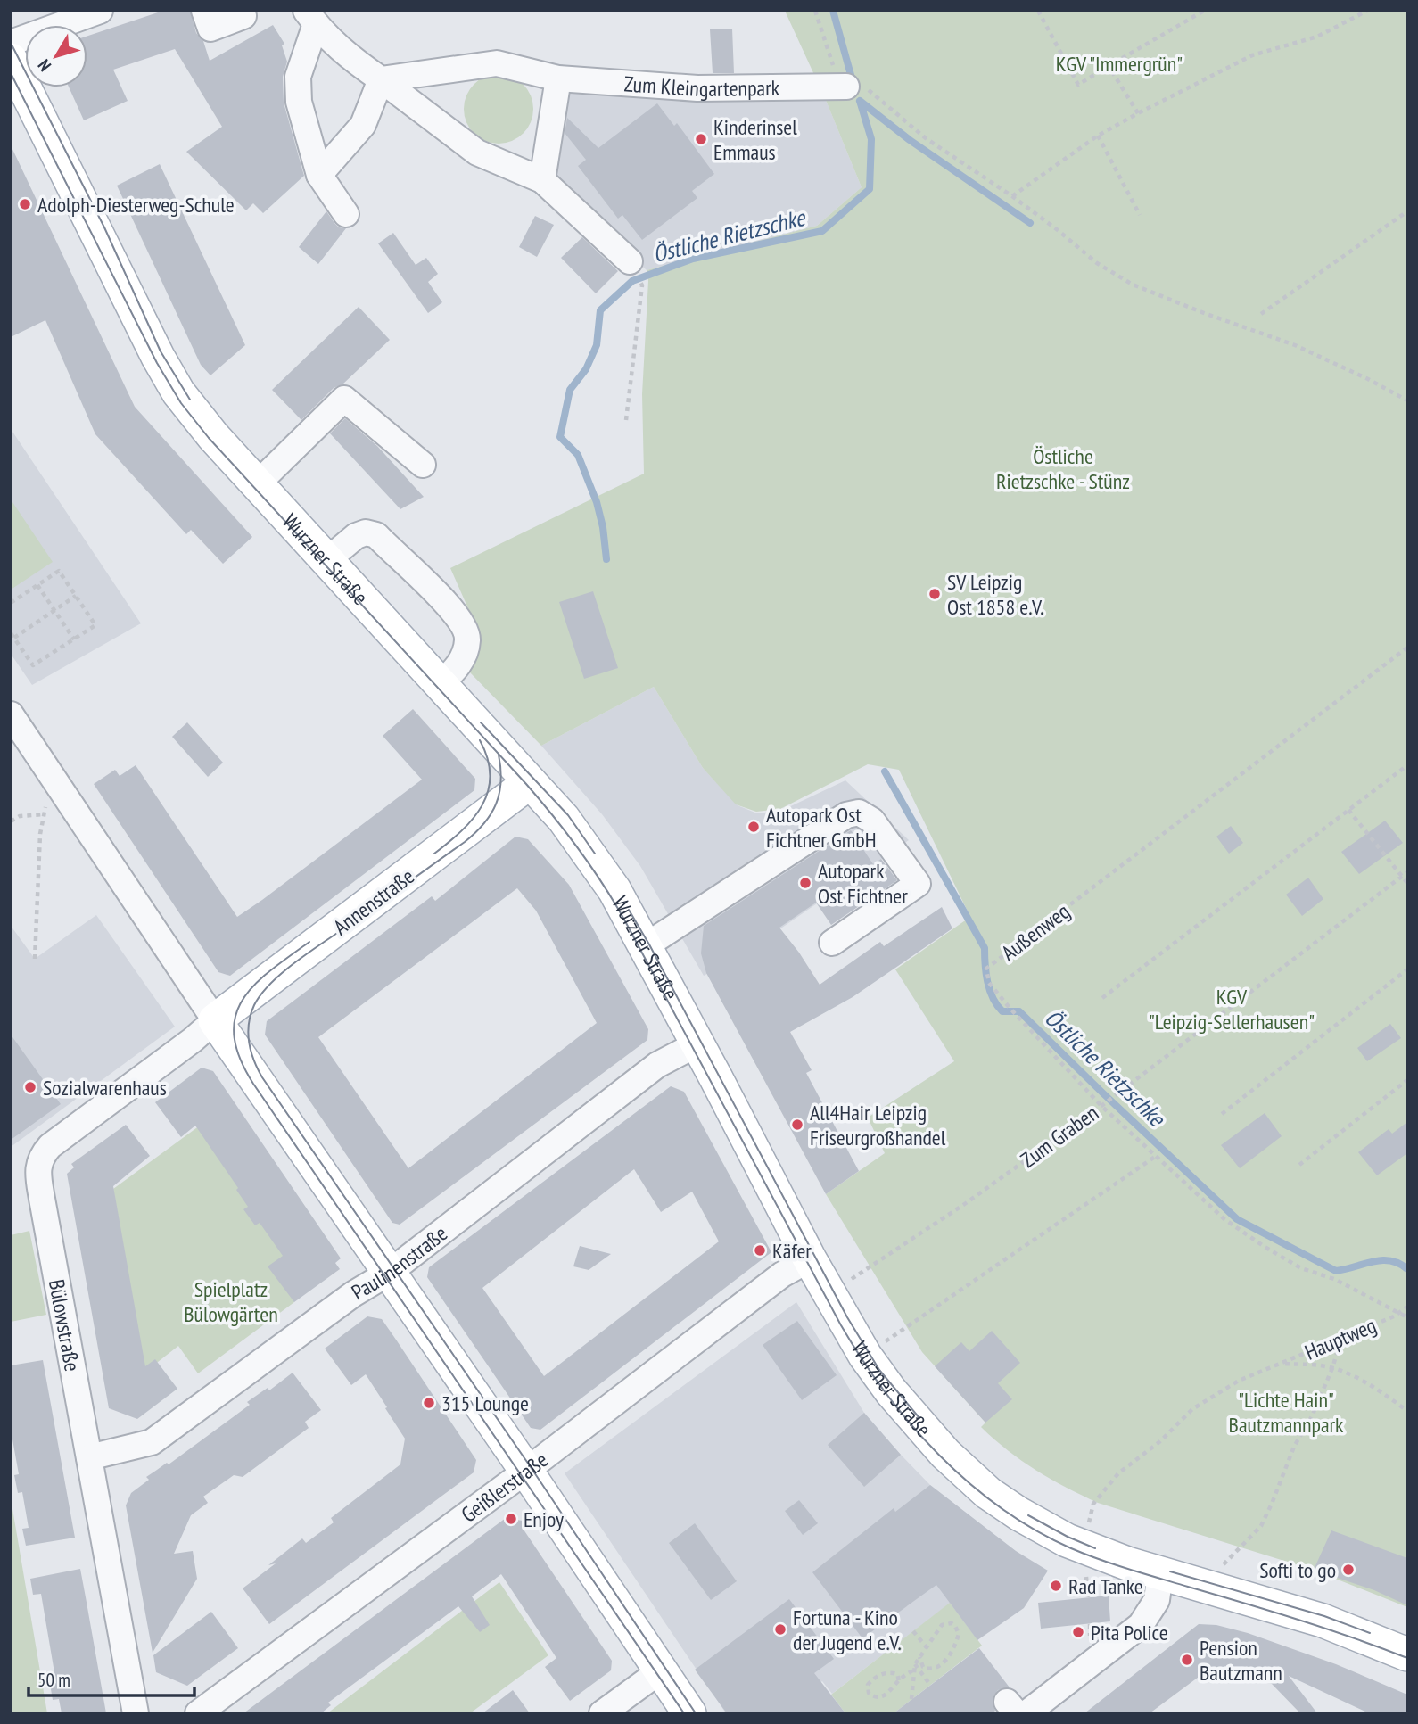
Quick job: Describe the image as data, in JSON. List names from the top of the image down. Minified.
{"streets":{"main road":["Wurzner Straße","Annenstraße"],"street":["Zum Kleingartenpark","Paulinenstraße","Bülowstraße","Geißlerstraße"],"path":["Außenweg","Zum Graben","Hauptweg"]},"crossings":[["Wurzner Straße","Annenstraße"],["Wurzner Straße","Zum Graben"],["Wurzner Straße","Paulinenstraße"],["Wurzner Straße","Geißlerstraße"],["Annenstraße","Bülowstraße"],["Außenweg","Zum Graben"],["Außenweg","Hauptweg"],["Paulinenstraße","Bülowstraße"]],"water":["Östliche Rietzschke"],"parks":["KGV \"Immergrün\"","Östliche Rietzschke - Stünz","KGV \"Leipzig-Sellerhausen\"","Spielplatz Bülowgärten","\"Lichte Hain\" Bautzmannpark"],"places":["Kinderinsel Emmaus","Adolph-Diesterweg-Schule","SV Leipzig Ost 1858 e.V.","Autopark Ost Fichtner GmbH","Autopark Ost Fichtner","Sozialwarenhaus","All4Hair Leipzig Friseurgroßhandel","Käfer","315 Lounge","Enjoy","Softi to go","Rad Tanke","Fortuna - Kino der Jugend e.V.","Pita Police","Pension Bautzmann"],"scale_bar":"50 m","north":"bottom left"}
